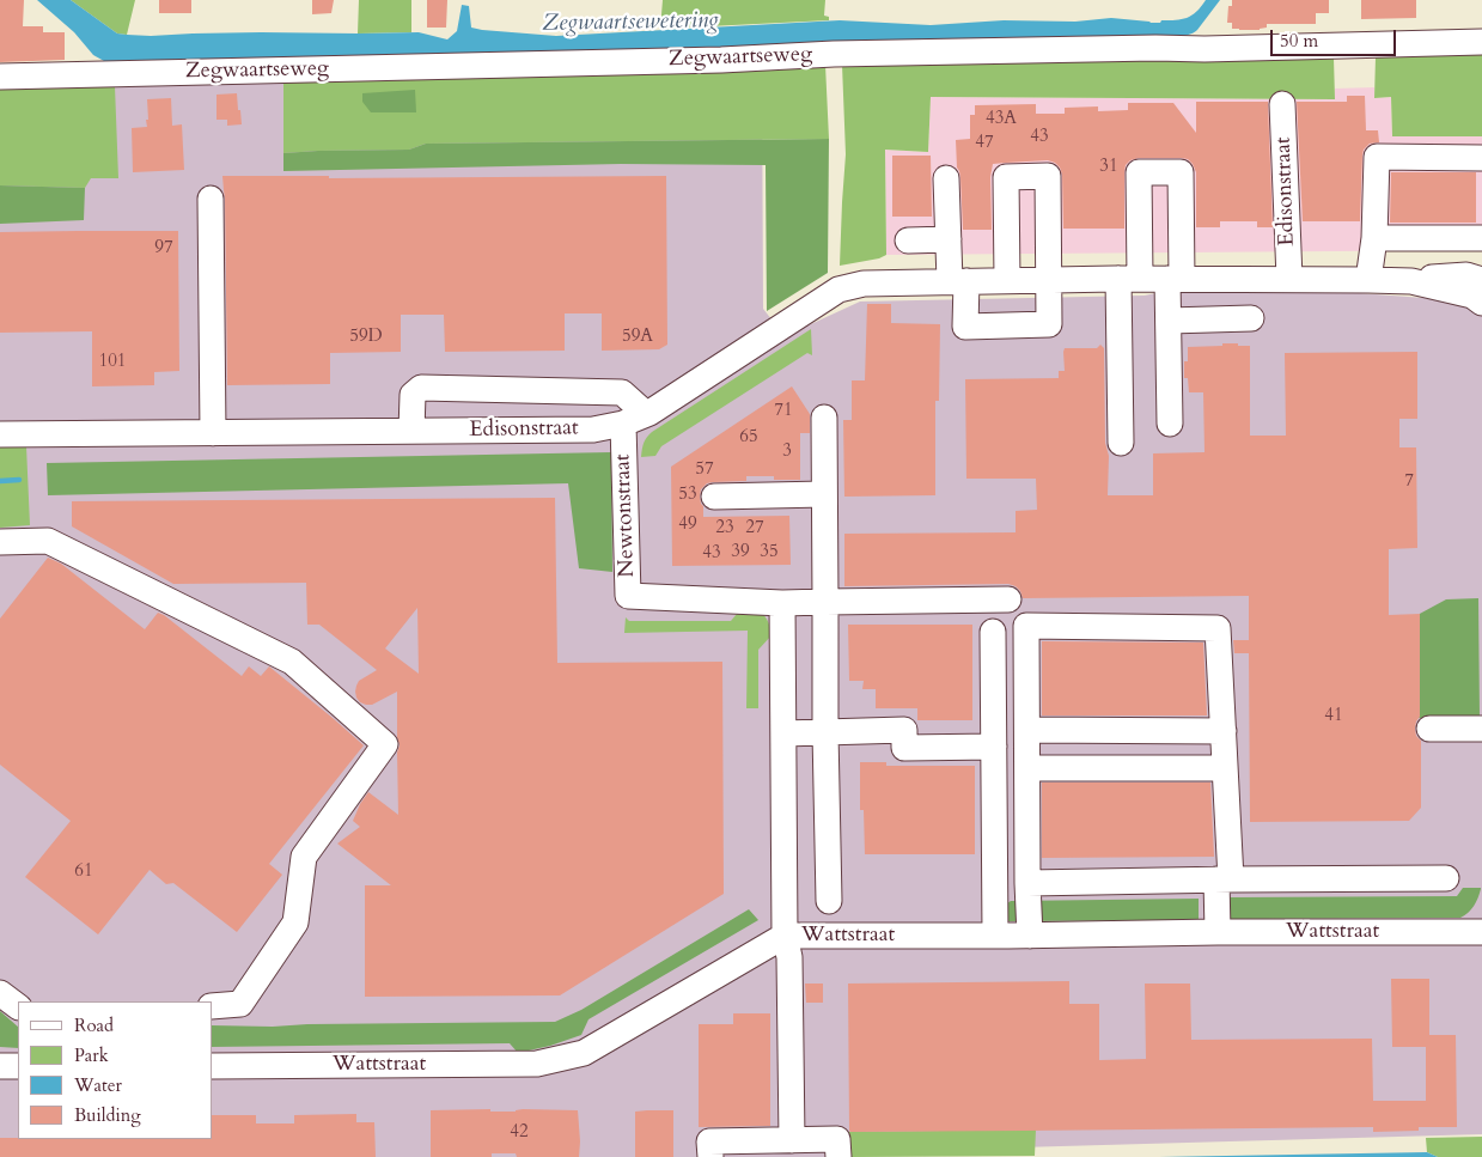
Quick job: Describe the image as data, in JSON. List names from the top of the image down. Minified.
{"streets":{"street":["Zegwaartseweg","Edisonstraat","Newtonstraat","Wattstraat"]},"crossings":[["Edisonstraat","Newtonstraat"]],"water":["Zegwaartsewetering"],"house_numbers":["43A","43","47","31","97","59D","59A","101","71","65","3","57","7","53","49","23","27","39","35","43","41","61","42"],"legend":["Road","Park","Water","Building"],"scale_bar":"50 m"}
